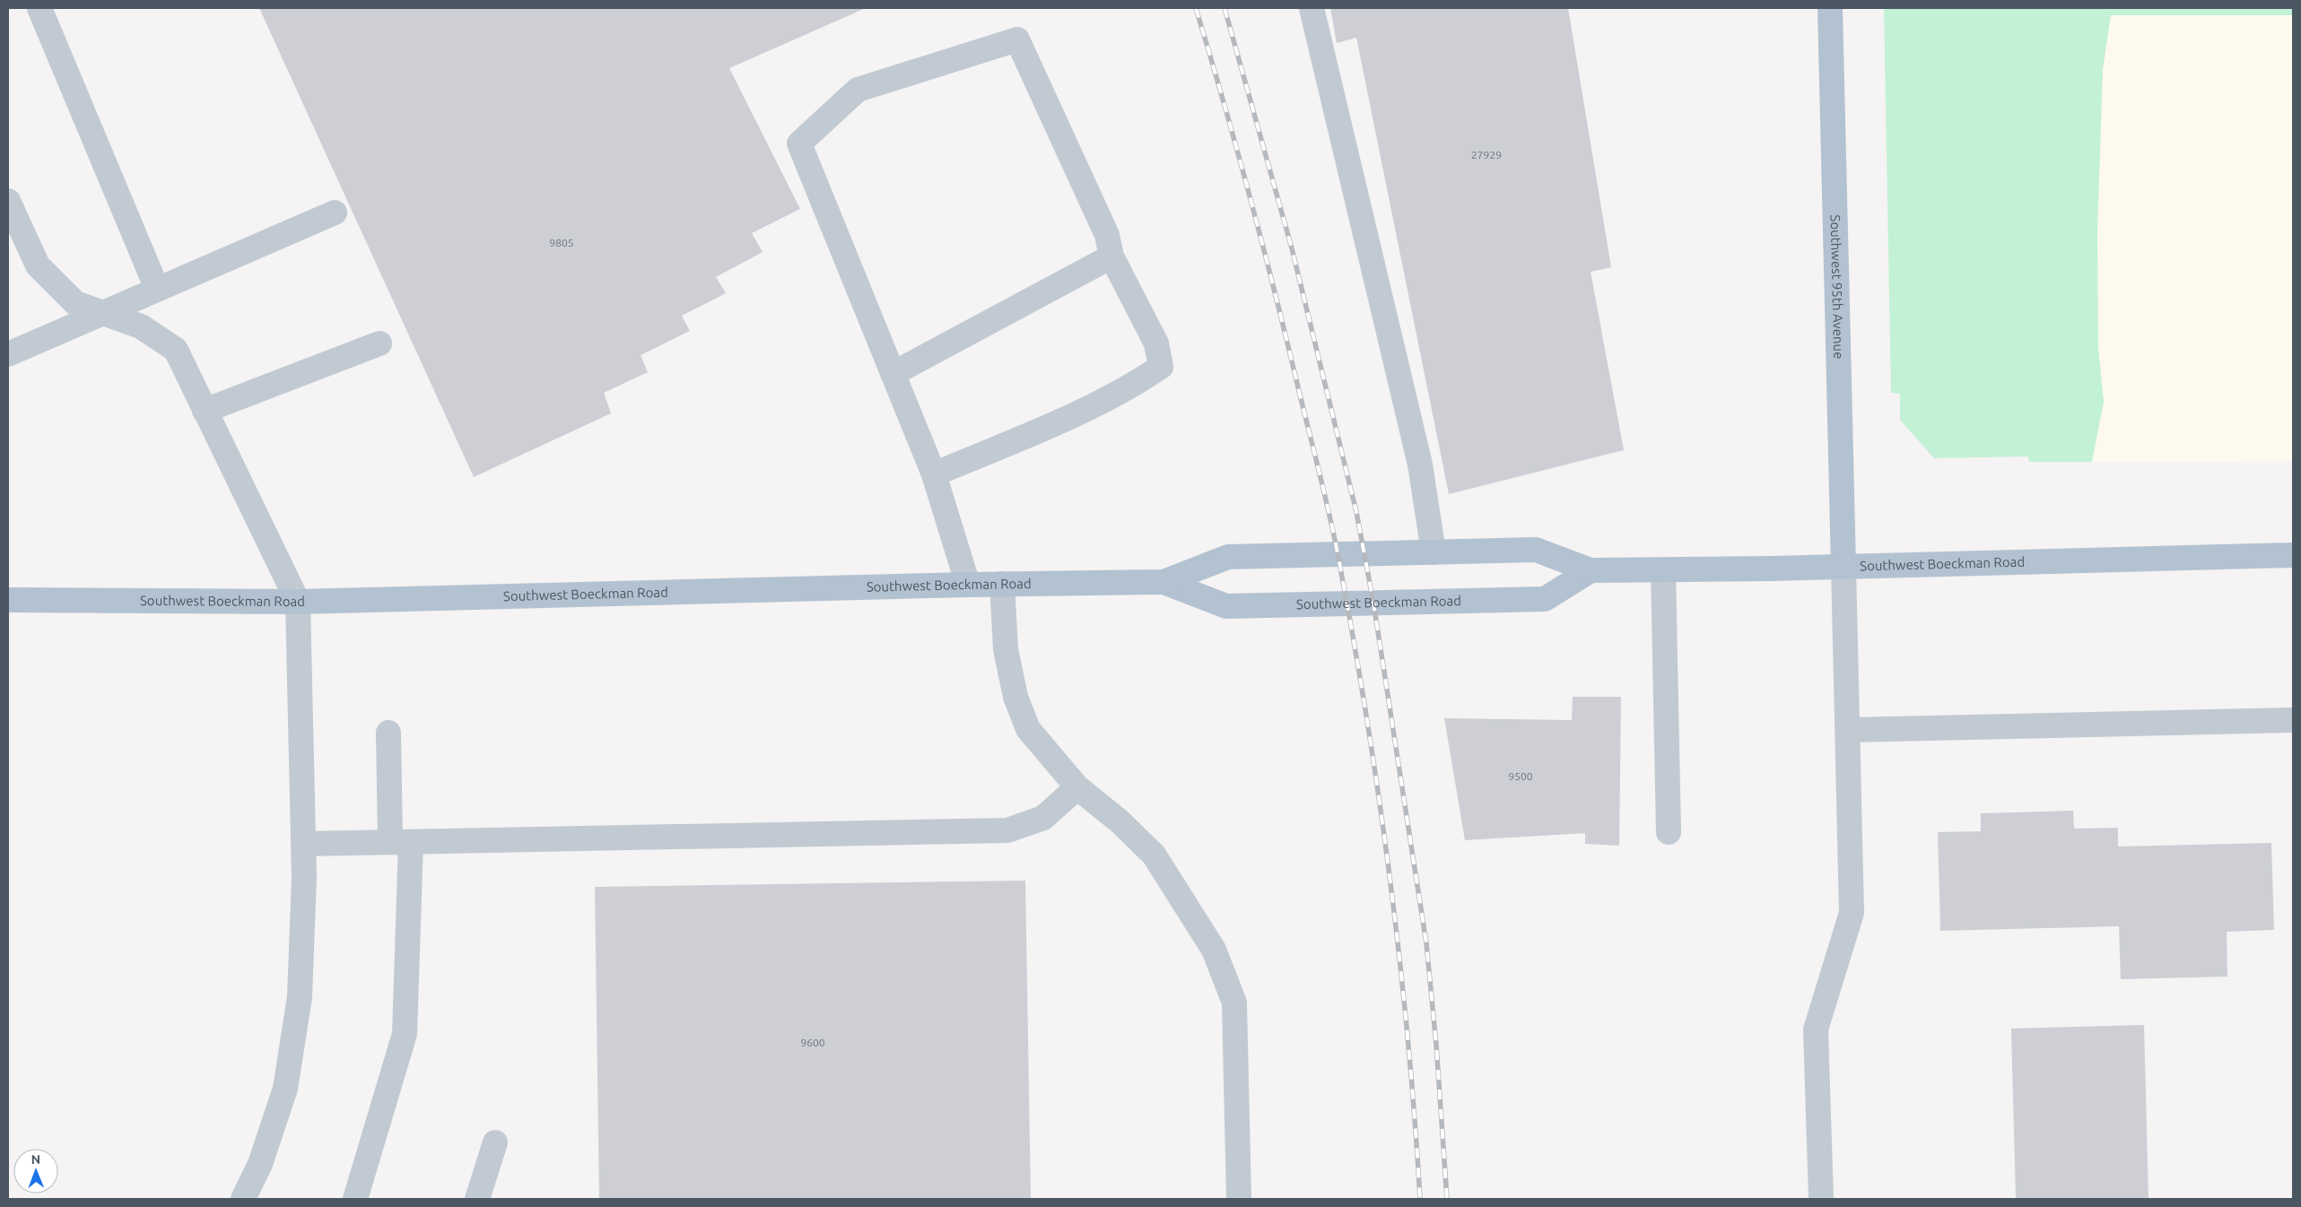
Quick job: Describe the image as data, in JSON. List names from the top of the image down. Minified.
{"streets":{"main road":["Southwest 95th Avenue","Southwest Boeckman Road"]},"crossings":[["Southwest 95th Avenue","Southwest Boeckman Road"]],"house_numbers":["27929","9805","9500","9600"],"north":"top"}
